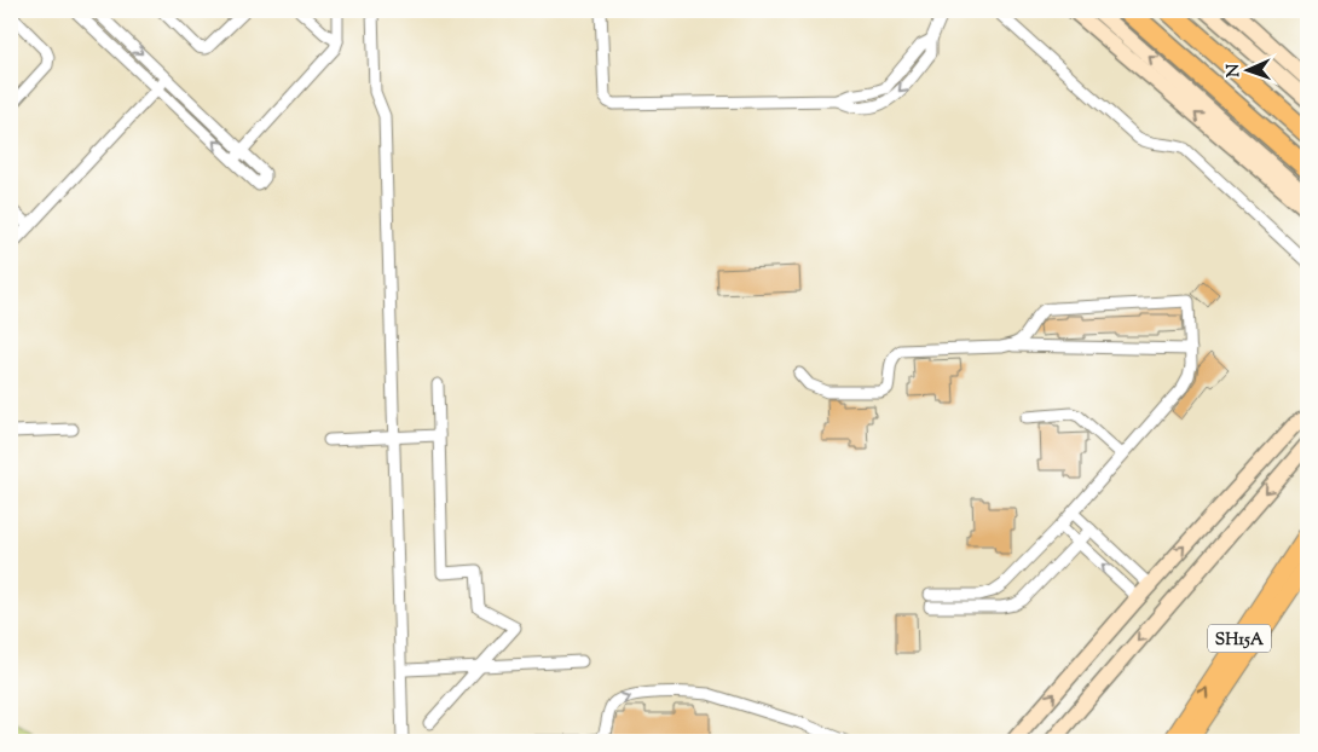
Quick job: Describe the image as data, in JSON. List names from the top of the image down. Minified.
{"streets":{"main road":["SH15A"]},"north":"left"}
